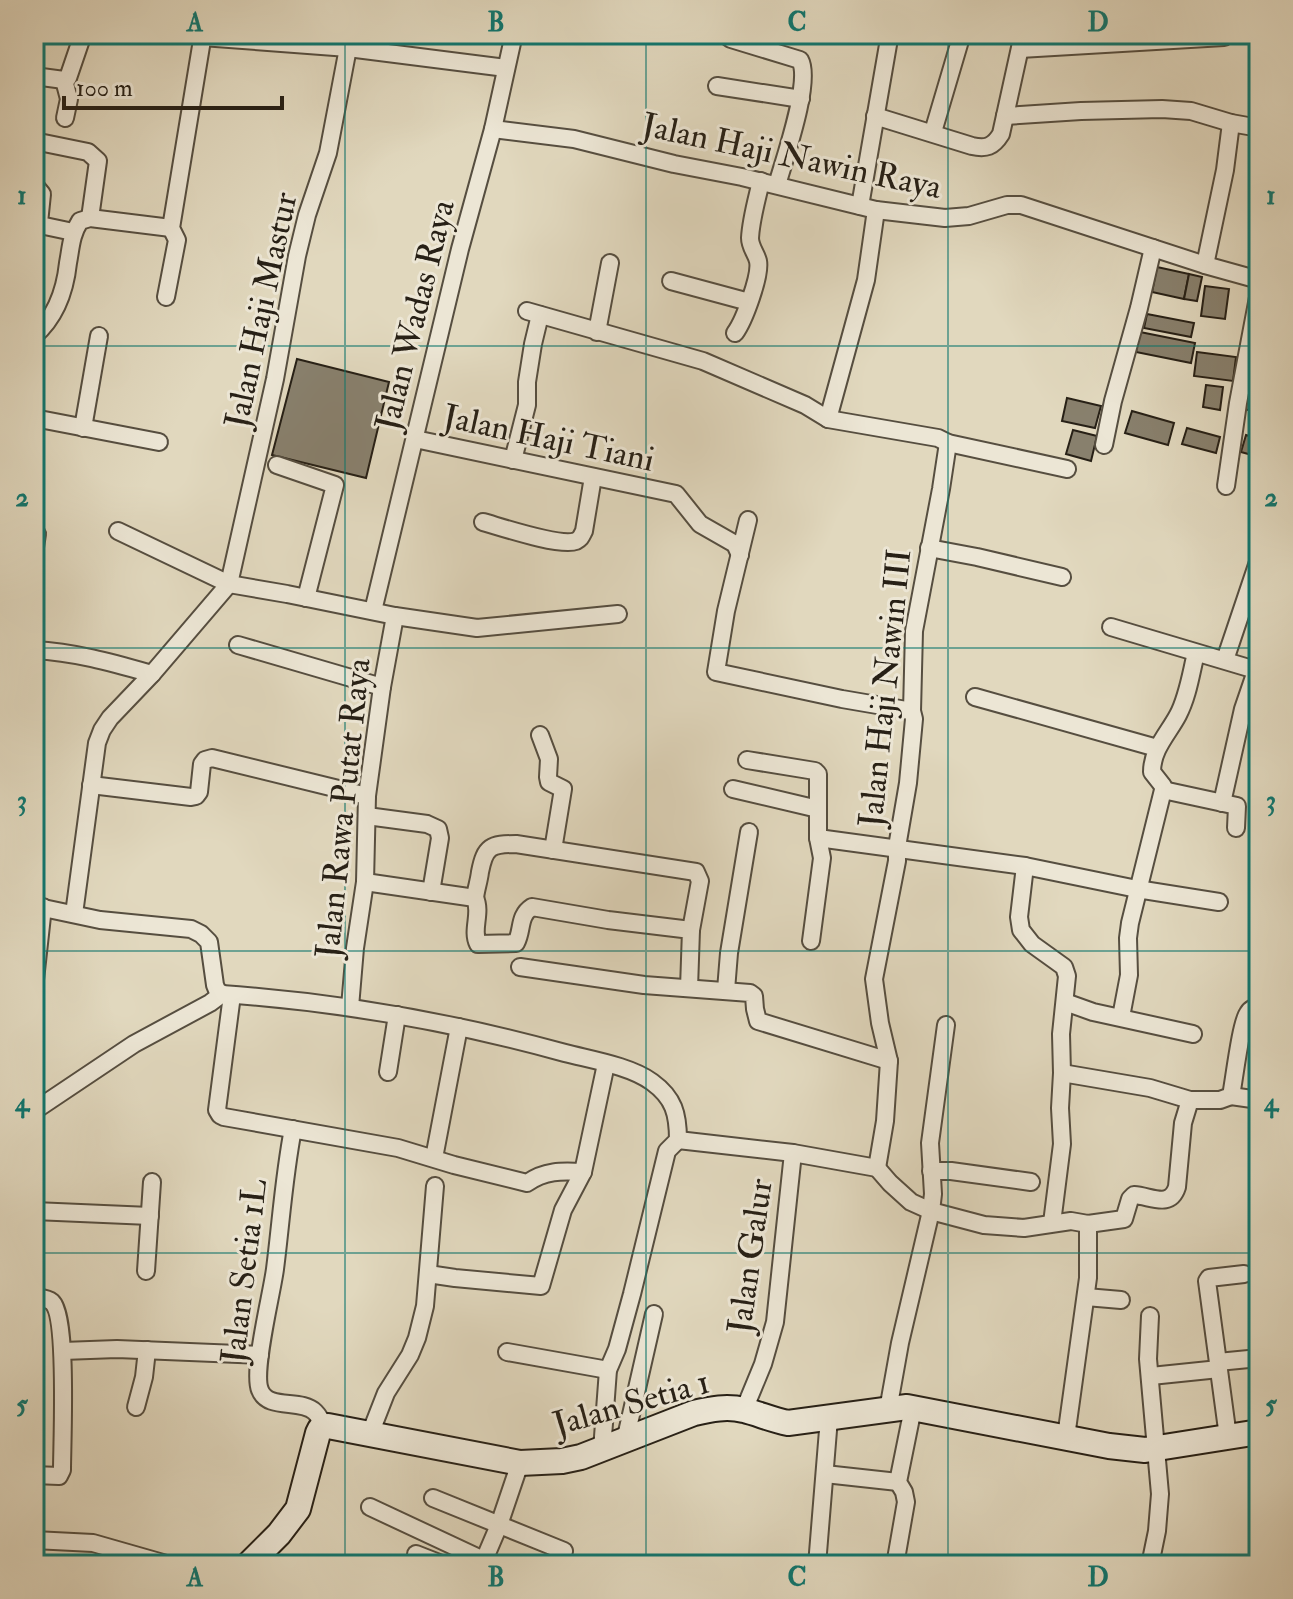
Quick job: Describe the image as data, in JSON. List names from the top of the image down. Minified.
{"streets":{"street":["Jalan Haji Nawin Raya","Jalan Haji Mastur","Jalan Wadas Raya","Jalan Haji Tiani","Jalan Haji Nawin III","Jalan Rawa Putat Raya","Jalan Galur","Jalan Setia 1L","Jalan Setia 1"]},"crossings":[["Jalan Haji Nawin Raya","Jalan Wadas Raya"],["Jalan Wadas Raya","Jalan Haji Tiani"],["Jalan Galur","Jalan Setia 1"],["Jalan Setia 1L","Jalan Setia 1"]],"scale_bar":"100 m","grid":{"columns":["A","B","C","D"],"rows":["1","2","3","4","5"]}}
